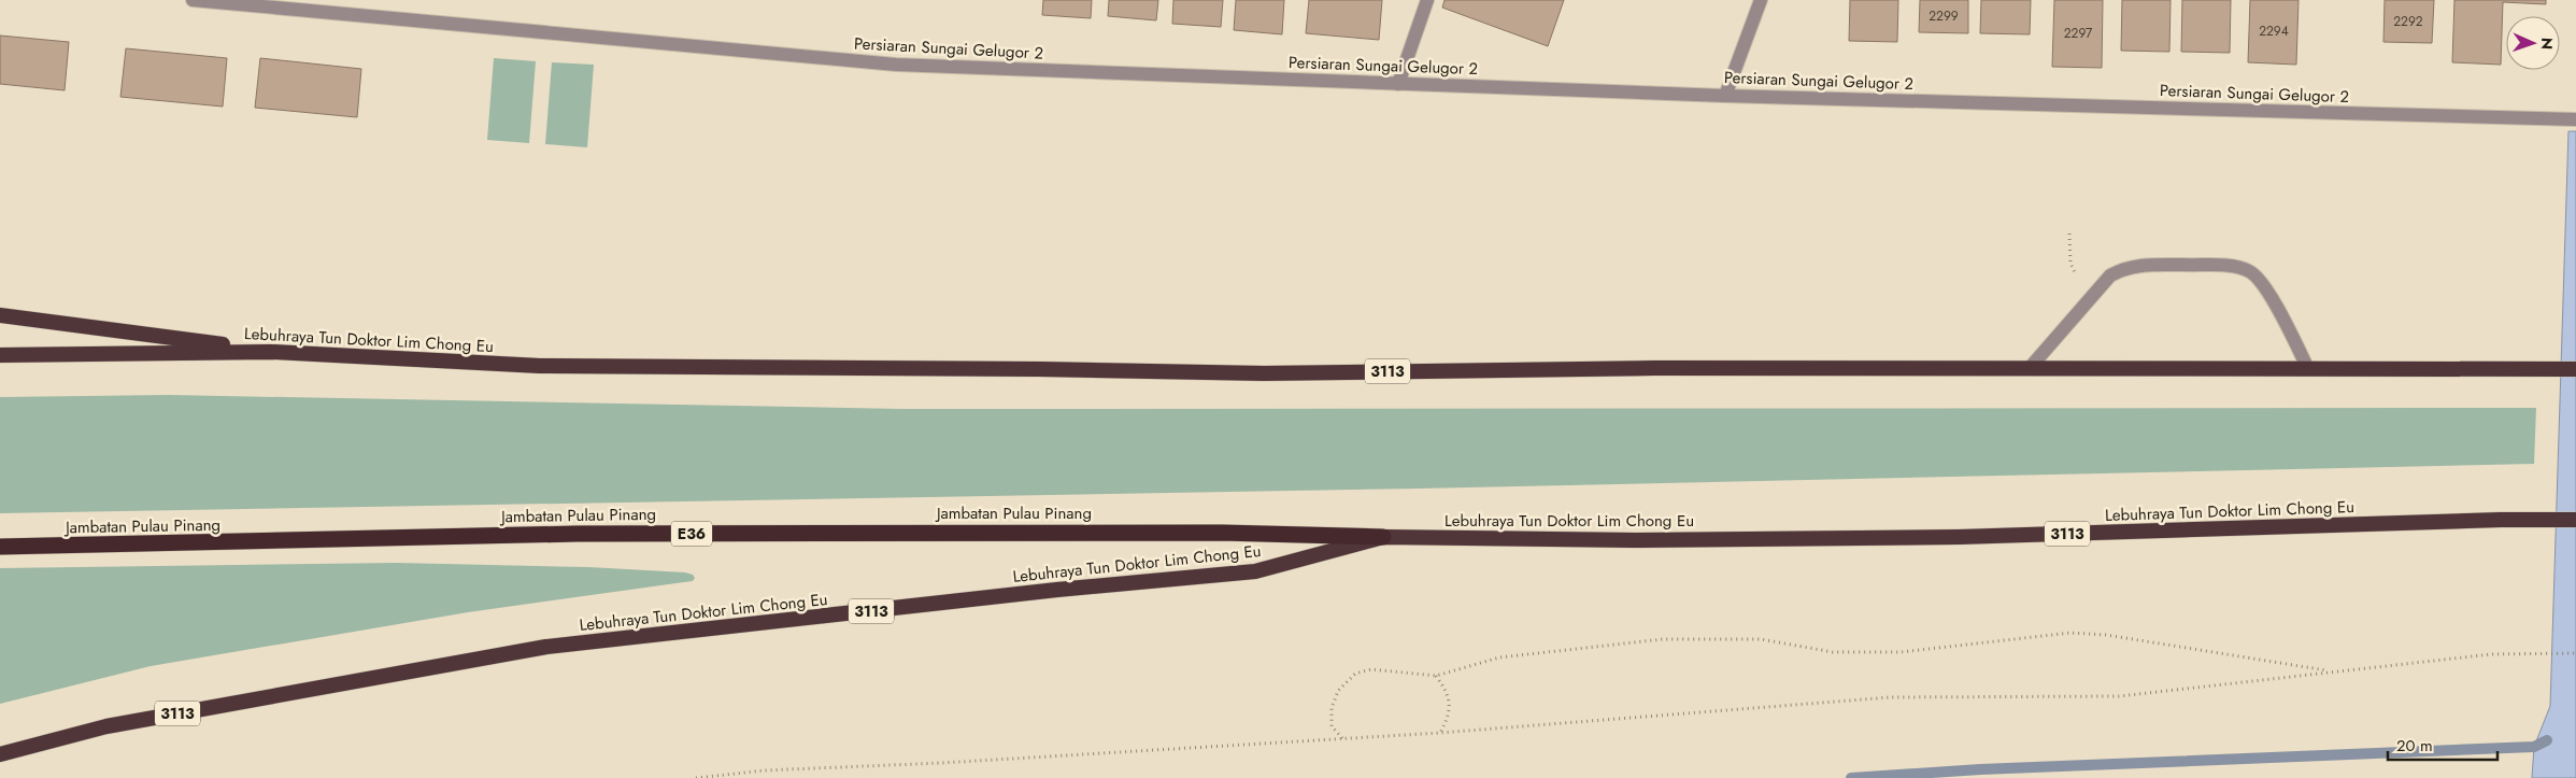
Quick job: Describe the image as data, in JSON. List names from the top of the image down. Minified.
{"streets":{"highway":["Lebuhraya Tun Doktor Lim Chong Eu","3113","Jambatan Pulau Pinang","E36"],"street":["Persiaran Sungai Gelugor 2"]},"crossings":[["Lebuhraya Tun Doktor Lim Chong Eu","Jambatan Pulau Pinang"]],"house_numbers":["2299","2292","2294","2297"],"scale_bar":"20 m","north":"right"}
